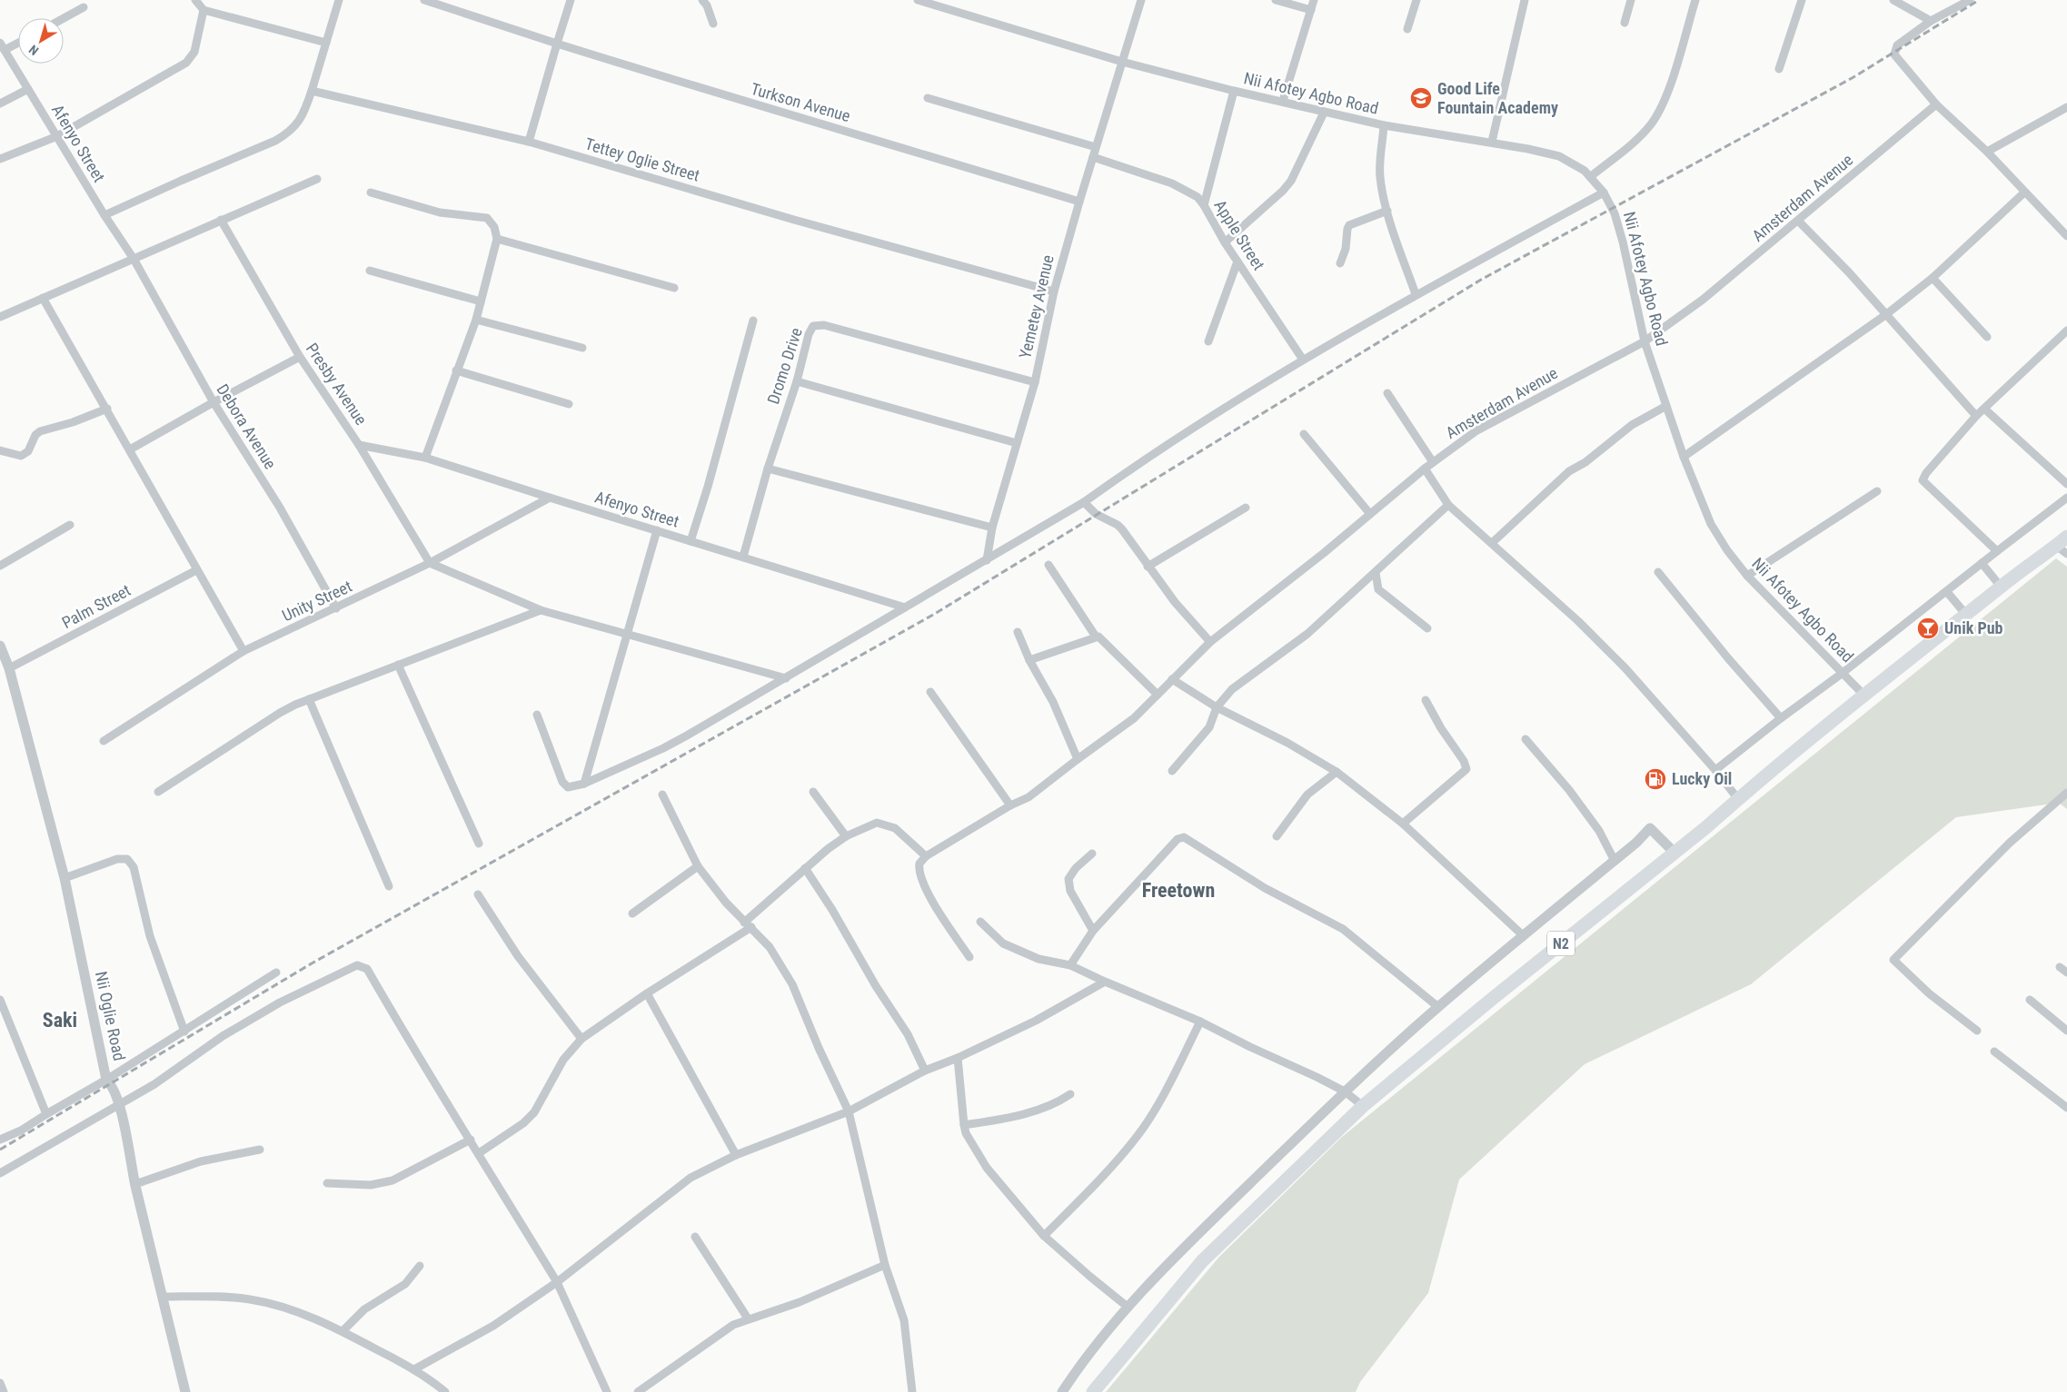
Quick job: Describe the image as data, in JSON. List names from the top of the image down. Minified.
{"streets":{"highway":["N2"],"street":["Nii Afotey Agbo Road","Turkson Avenue","Afenyo Street","Tettey Oglie Street","Amsterdam Avenue","Apple Street","Yemetey Avenue","Dromo Drive","Presby Avenue","Debora Avenue","Unity Street","Palm Street","Nii Oglie Road"]},"crossings":[["Nii Afotey Agbo Road","Amsterdam Avenue"],["Nii Afotey Agbo Road","Yemetey Avenue"],["Nii Afotey Agbo Road","N2"],["Turkson Avenue","Yemetey Avenue"],["Afenyo Street","Dromo Drive"],["Afenyo Street","Presby Avenue"],["Afenyo Street","Debora Avenue"],["Afenyo Street","Unity Street"],["Tettey Oglie Street","Yemetey Avenue"],["Apple Street","Yemetey Avenue"],["Yemetey Avenue","Dromo Drive"],["Presby Avenue","Unity Street"],["Debora Avenue","Unity Street"],["Palm Street","Nii Oglie Road"]],"districts":["Freetown","Saki"],"places":{"school or university":["Good Life Fountain Academy"],"bar":["Unik Pub"],"fuel station":["Lucky Oil"]},"north":"bottom left"}
